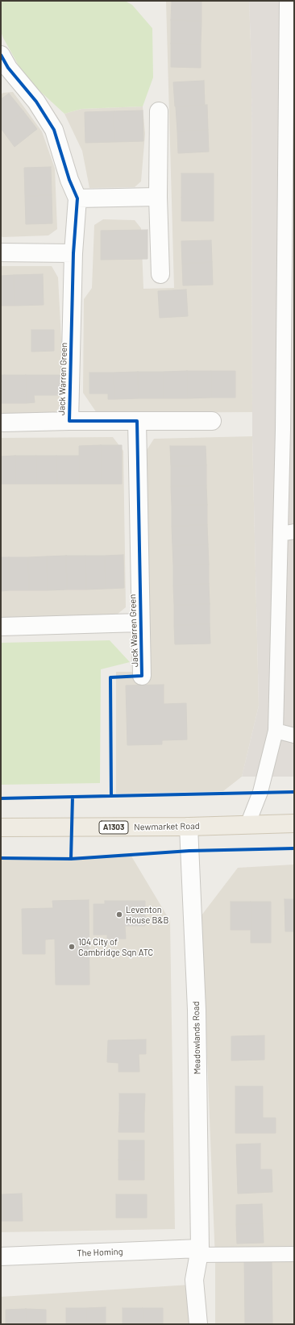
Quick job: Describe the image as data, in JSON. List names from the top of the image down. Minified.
{"streets":{"main road":["Newmarket Road","A1303"],"street":["Jack Warren Green","Meadowlands Road","The Homing"]},"crossings":[["Newmarket Road","Meadowlands Road"],["Meadowlands Road","The Homing"]],"places":["Leventon House B&B","104 City of Cambridge Sqn ATC"]}
